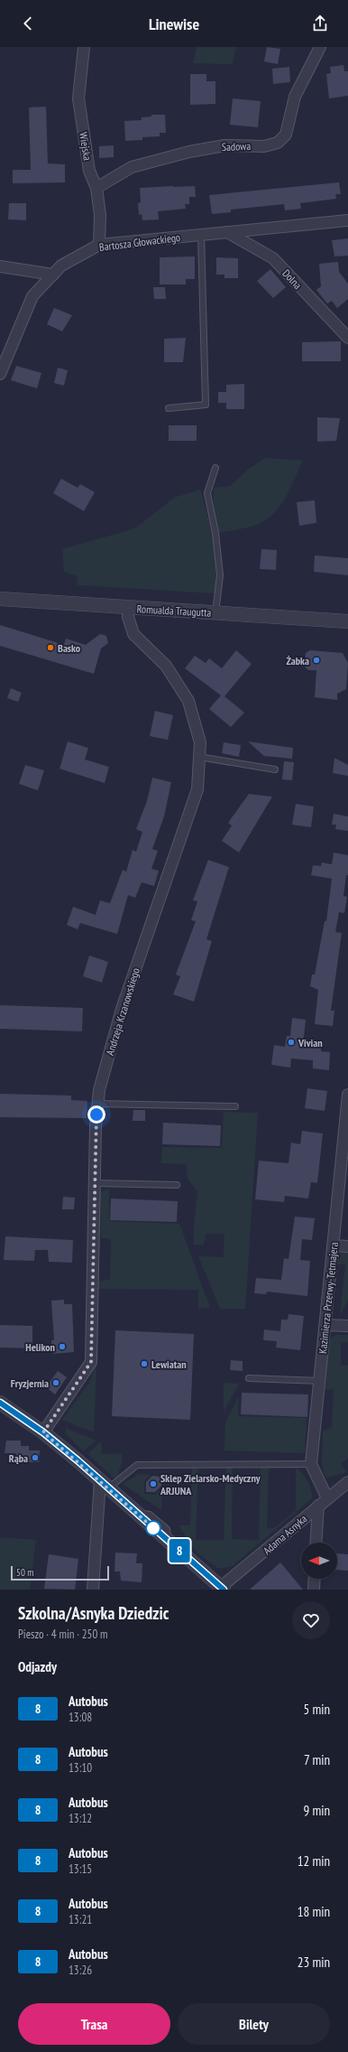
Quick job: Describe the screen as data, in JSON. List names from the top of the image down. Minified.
{"streets":{"street":["Wiejska","Sadowa","Bartosza Głowackiego","Dolna","Romualda Traugutta","Andrzeja Krzanowskiego","Kazimierza Przerwy-Tetmajera","Adama Asnyka"]},"crossings":[["Wiejska","Sadowa"],["Wiejska","Bartosza Głowackiego"],["Bartosza Głowackiego","Dolna"],["Romualda Traugutta","Andrzeja Krzanowskiego"]],"places":["Basko","Żabka","Vivian","Helikon","Lewiatan","Fryzjernia","Rąba","Sklep Zielarsko-Medyczny ARJUNA"],"lines":["bus line 8"],"scale_bar":"50 m","north":"left","page":{"header":"Linewise","on_map":"8","scale":"50 m","heading":[["Szkolna/Asnyka Dziedzic","Pieszo · 4 min · 250 m"],"Odjazdy"],"list":[{"mark":"8","name":"Autobus","note":"13:08","value":"5 min"},{"mark":"8","name":"Autobus","note":"13:10","value":"7 min"},{"mark":"8","name":"Autobus","note":"13:12","value":"9 min"},{"mark":"8","name":"Autobus","note":"13:15","value":"12 min"},{"mark":"8","name":"Autobus","note":"13:21","value":"18 min"},{"mark":"8","name":"Autobus","note":"13:26","value":"23 min"}],"buttons":["Trasa","Bilety"]}}
